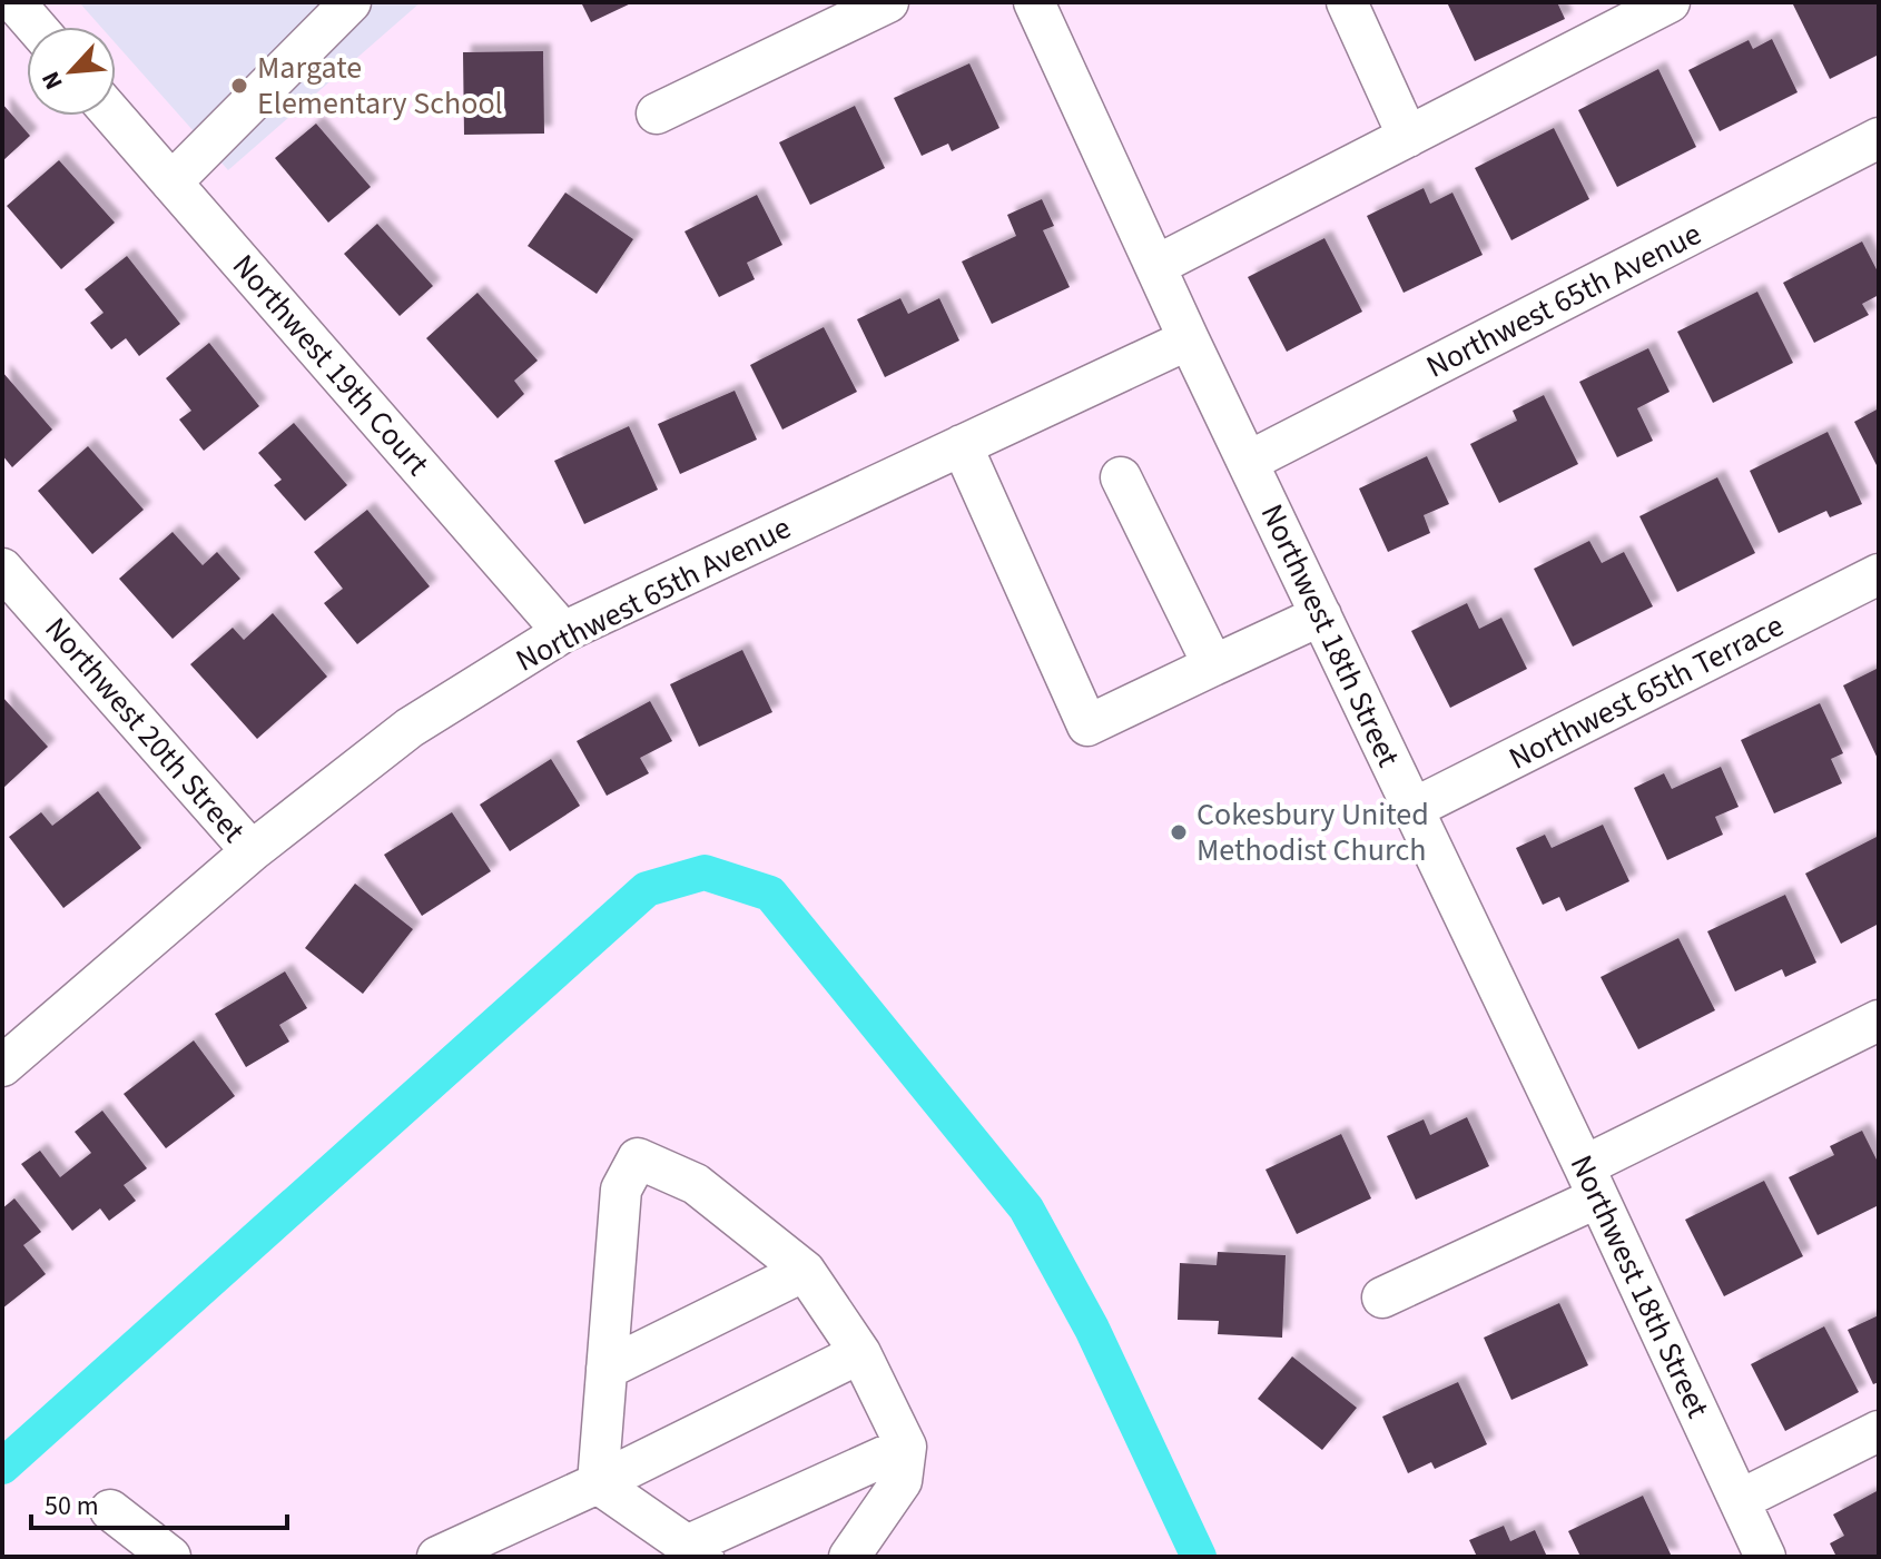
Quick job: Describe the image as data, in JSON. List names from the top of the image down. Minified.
{"streets":{"street":["Northwest 65th Avenue","Northwest 19th Court","Northwest 18th Street","Northwest 65th Terrace","Northwest 20th Street"]},"crossings":[["Northwest 65th Avenue","Northwest 19th Court"],["Northwest 65th Avenue","Northwest 18th Street"],["Northwest 65th Avenue","Northwest 20th Street"],["Northwest 18th Street","Northwest 65th Terrace"]],"places":["Margate Elementary School","Cokesbury United Methodist Church"],"scale_bar":"50 m","north":"bottom left"}
